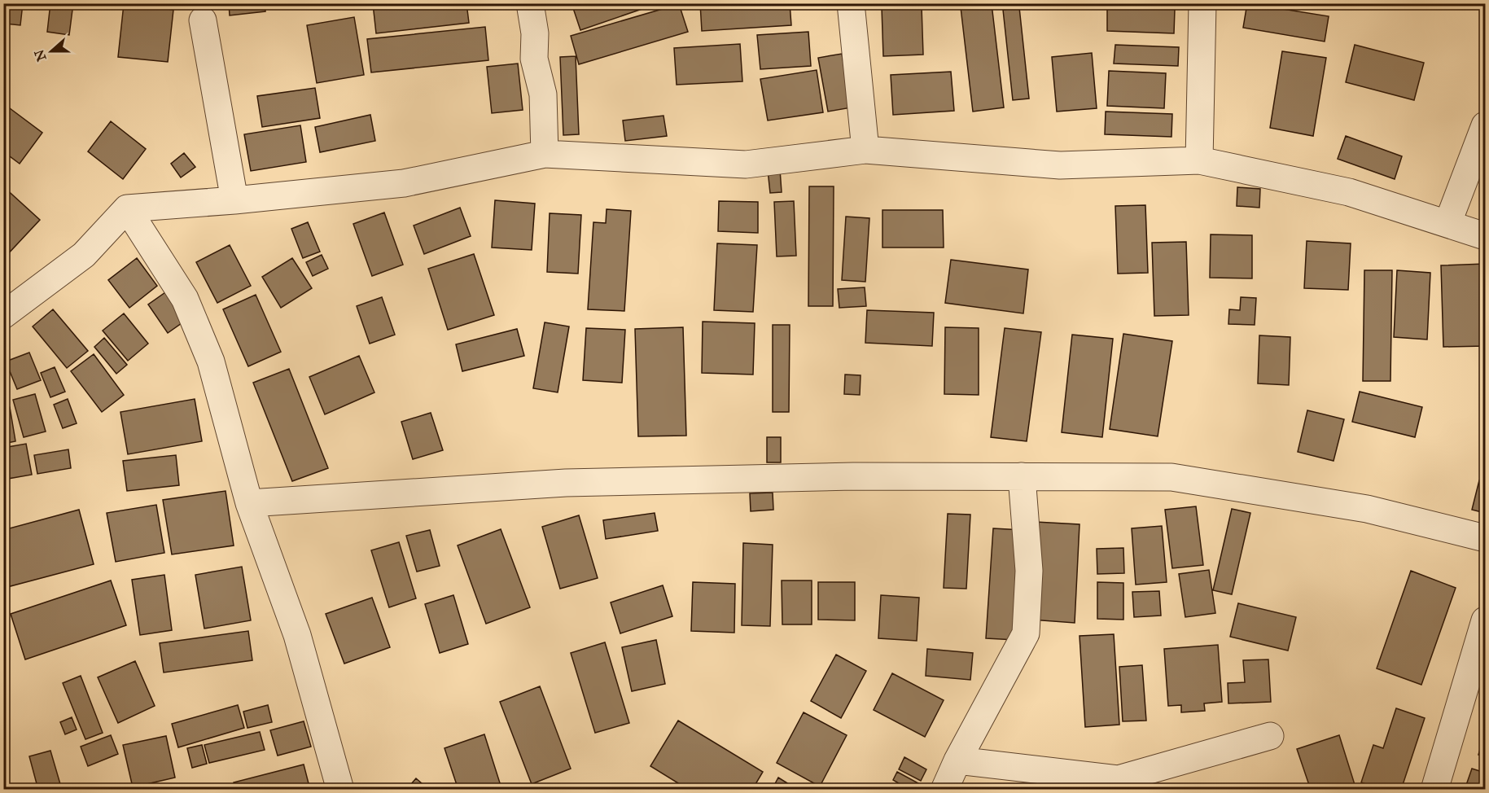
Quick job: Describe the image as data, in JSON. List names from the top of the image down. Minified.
{"north":"left"}
